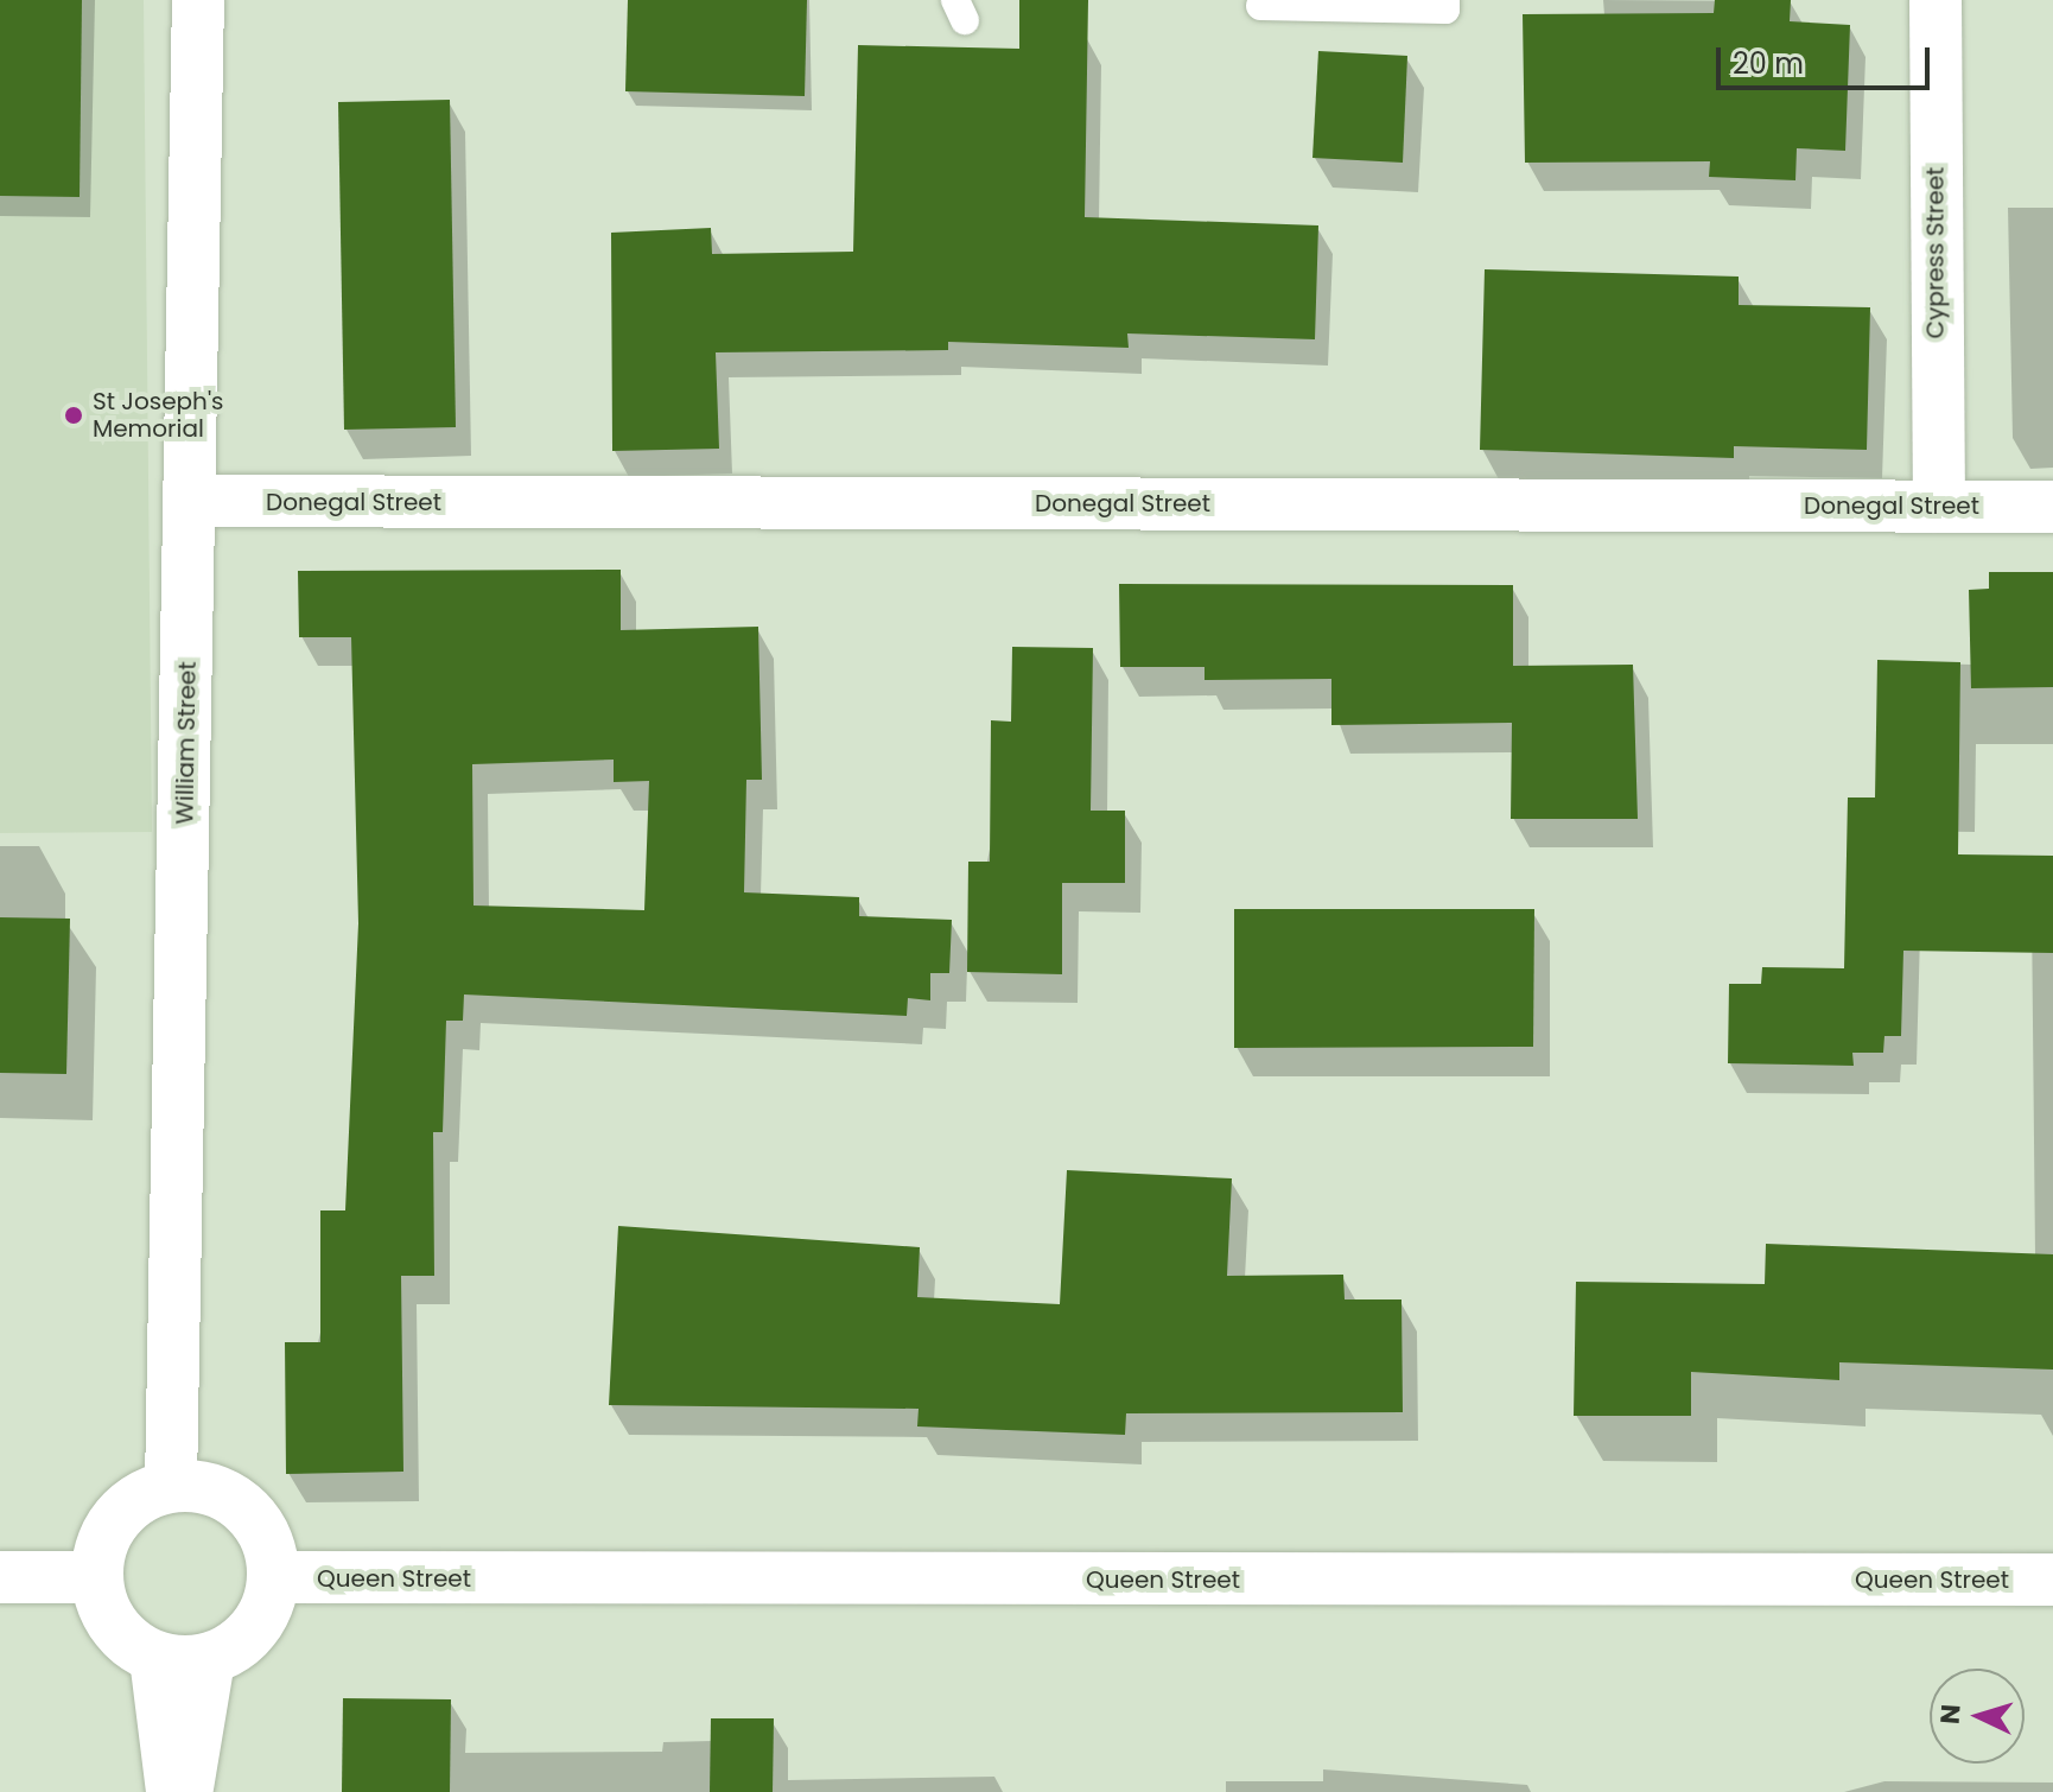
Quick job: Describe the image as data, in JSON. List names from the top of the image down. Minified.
{"streets":{"street":["Cypress Street","Donegal Street","William Street","Queen Street"]},"crossings":[["Cypress Street","Donegal Street"],["Donegal Street","William Street"],["William Street","Queen Street"]],"places":["St Joseph's Memorial"],"scale_bar":"20 m","north":"left"}
